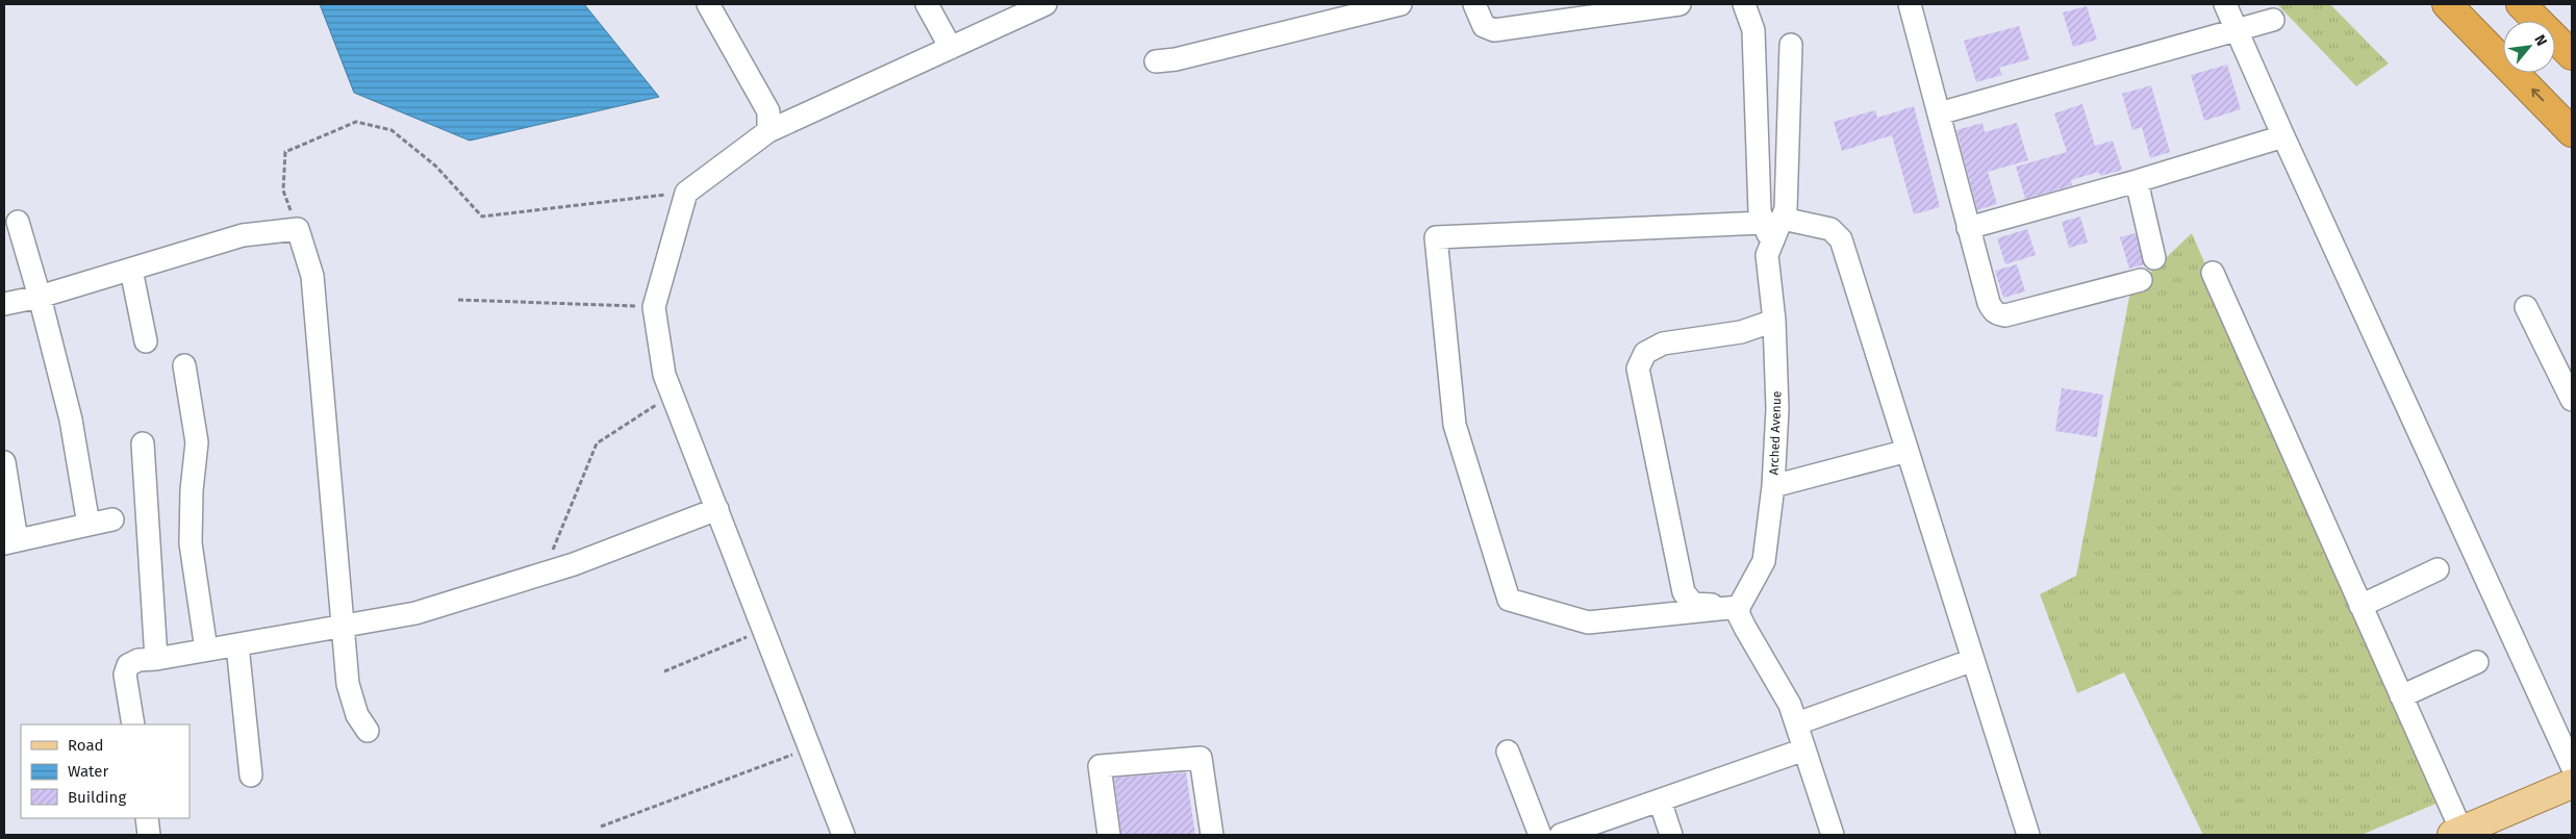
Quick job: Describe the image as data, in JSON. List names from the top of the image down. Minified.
{"streets":{"street":["Arched Avenue"]},"legend":["Road","Water","Building"],"north":"top right"}
